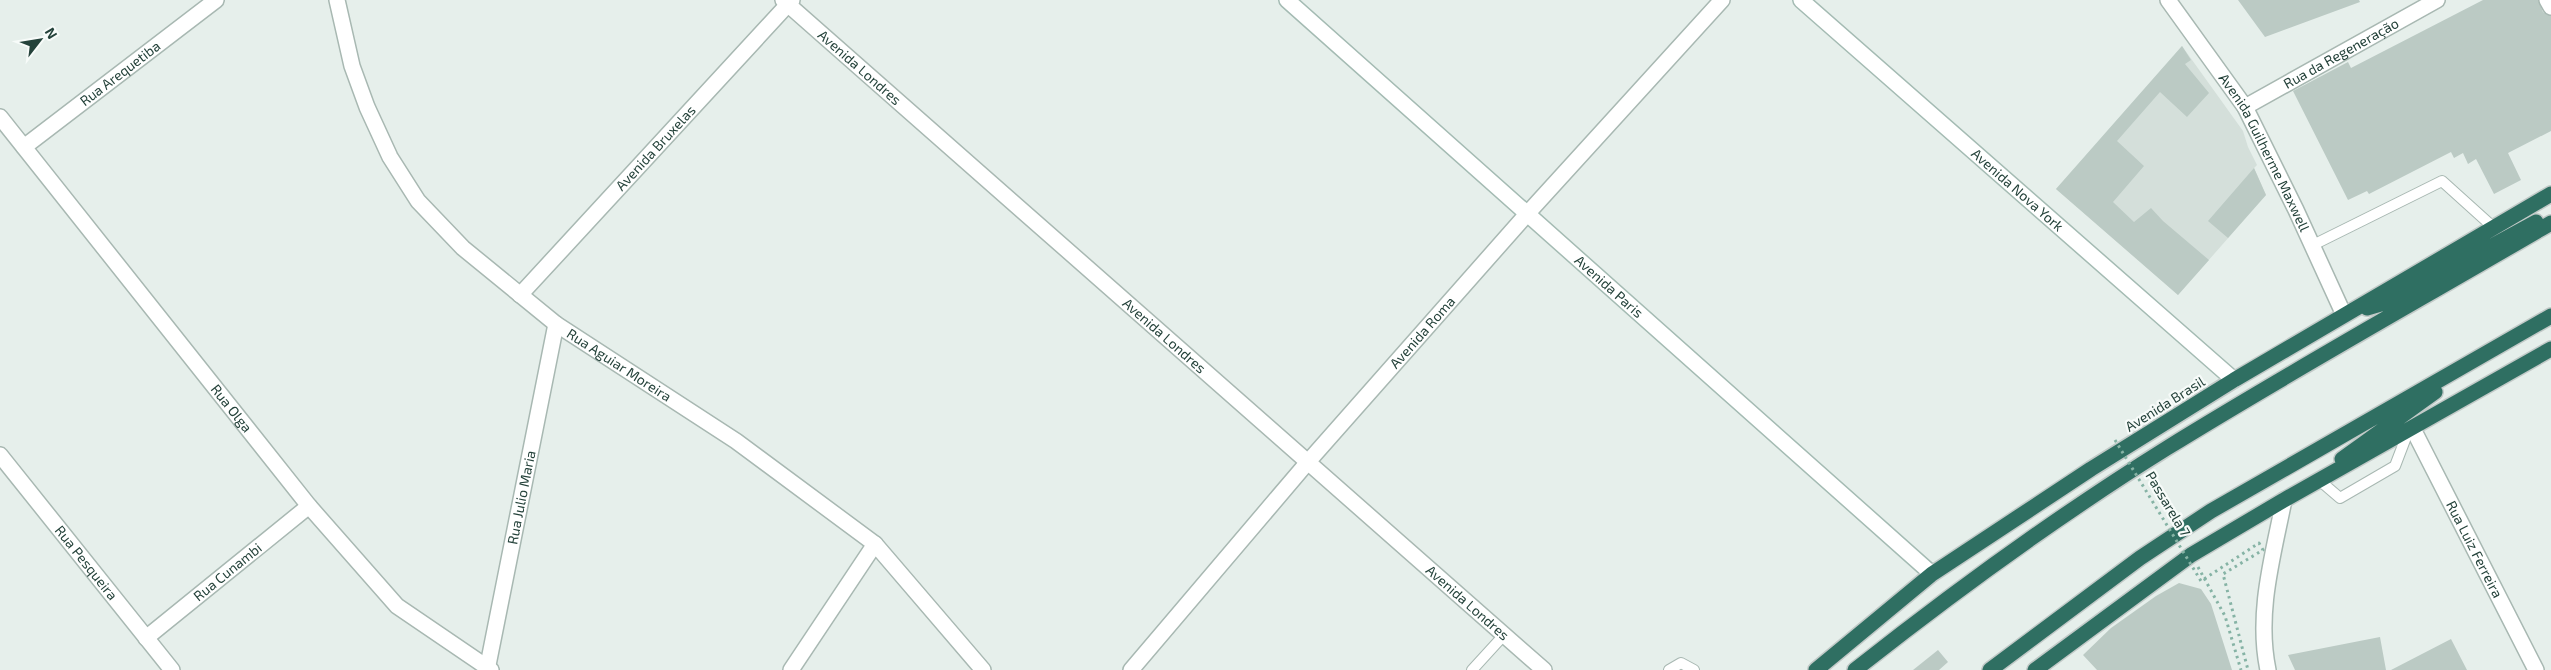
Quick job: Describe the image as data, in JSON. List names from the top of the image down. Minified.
{"streets":{"highway":["Avenida Brasil"],"street":["Rua da Regeneração","Avenida Londres","Rua Arequetiba","Avenida Bruxelas","Avenida Guilherme Maxwell","Avenida Nova York","Avenida Paris","Avenida Roma","Rua Aguiar Moreira","Rua Olga","Rua Julio Maria","Rua Luiz Ferreira","Rua Pesqueira","Rua Cunambi"],"path":["Passarela 7"]},"crossings":[["Rua da Regeneração","Avenida Guilherme Maxwell"],["Avenida Londres","Avenida Bruxelas"],["Avenida Londres","Avenida Roma"],["Rua Arequetiba","Rua Olga"],["Avenida Bruxelas","Rua Aguiar Moreira"],["Avenida Guilherme Maxwell","Avenida Brasil"],["Avenida Nova York","Avenida Brasil"],["Avenida Paris","Avenida Roma"],["Avenida Paris","Avenida Brasil"],["Rua Aguiar Moreira","Rua Julio Maria"],["Rua Olga","Rua Julio Maria"],["Rua Olga","Rua Cunambi"],["Rua Pesqueira","Rua Cunambi"]],"north":"top right"}
